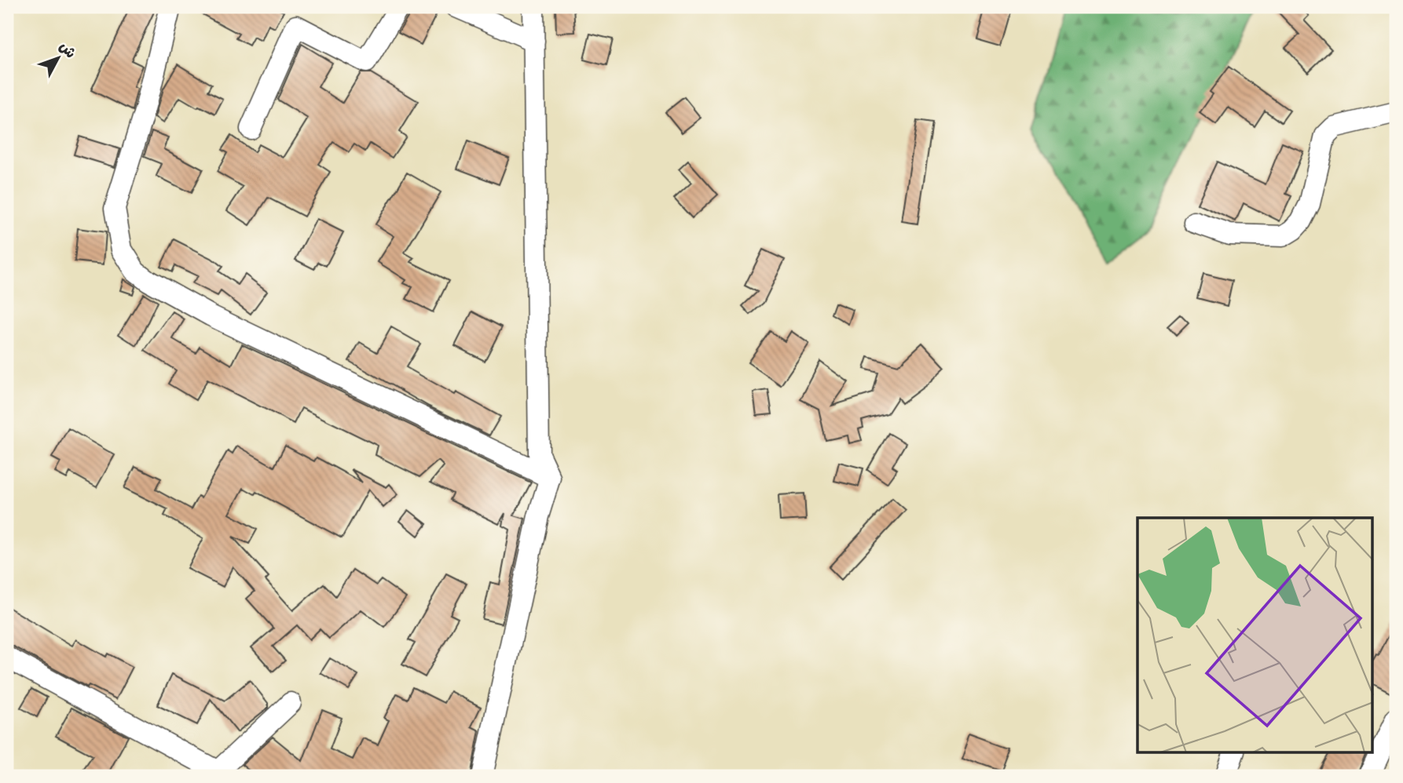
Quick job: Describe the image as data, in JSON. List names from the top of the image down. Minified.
{"north":"top right"}
